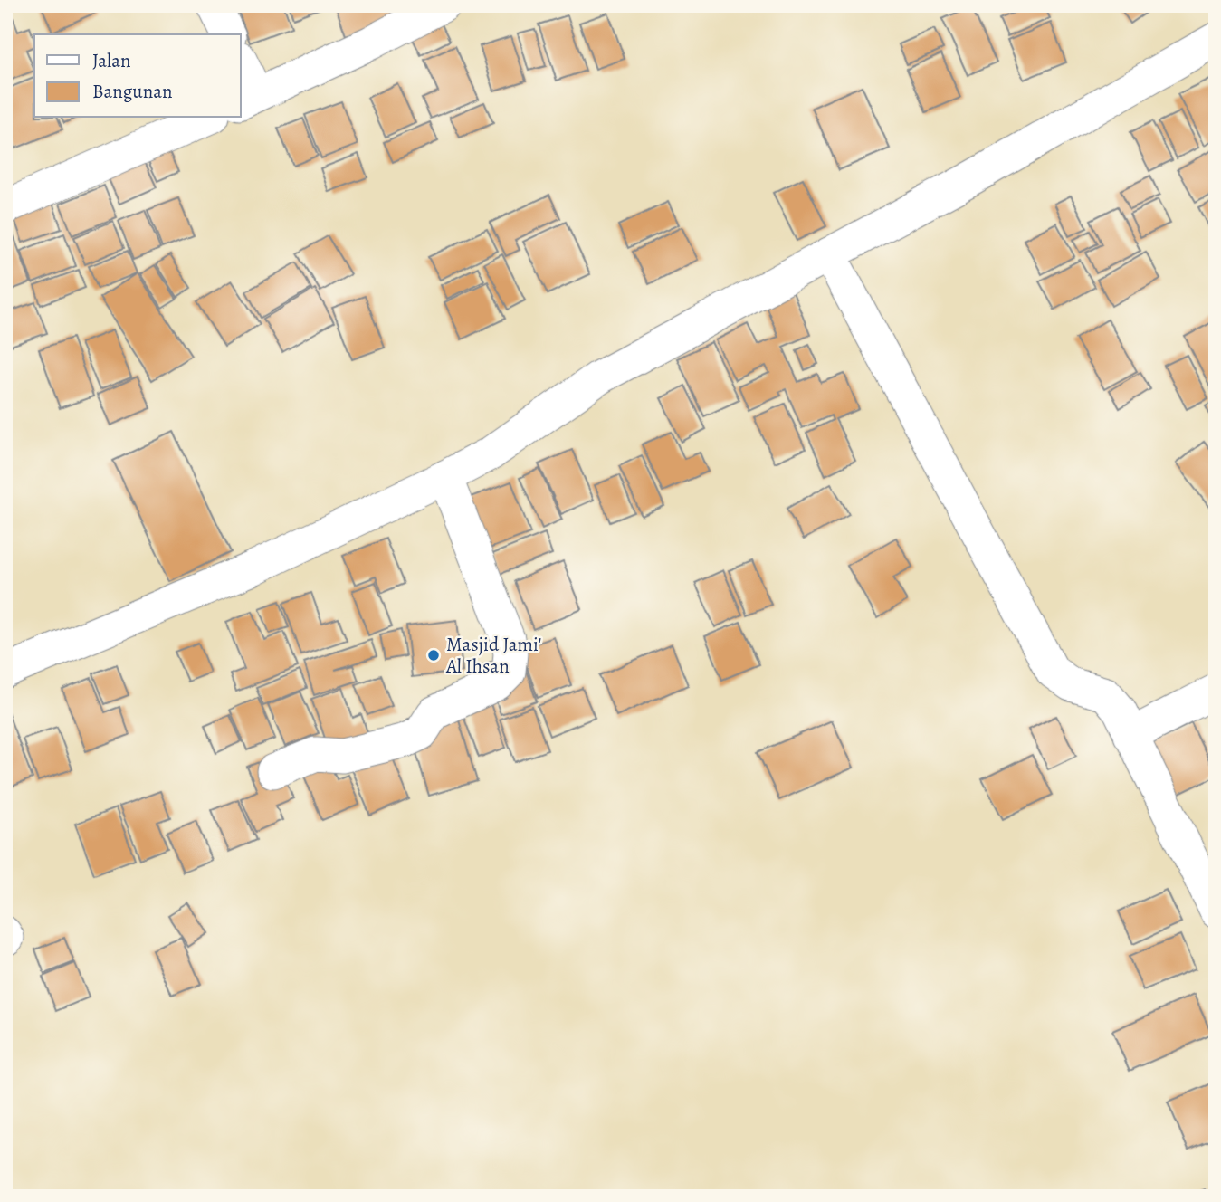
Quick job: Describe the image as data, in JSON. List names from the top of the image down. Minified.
{"places":["Masjid Jami' Al Ihsan"],"legend":["Jalan","Bangunan"]}
